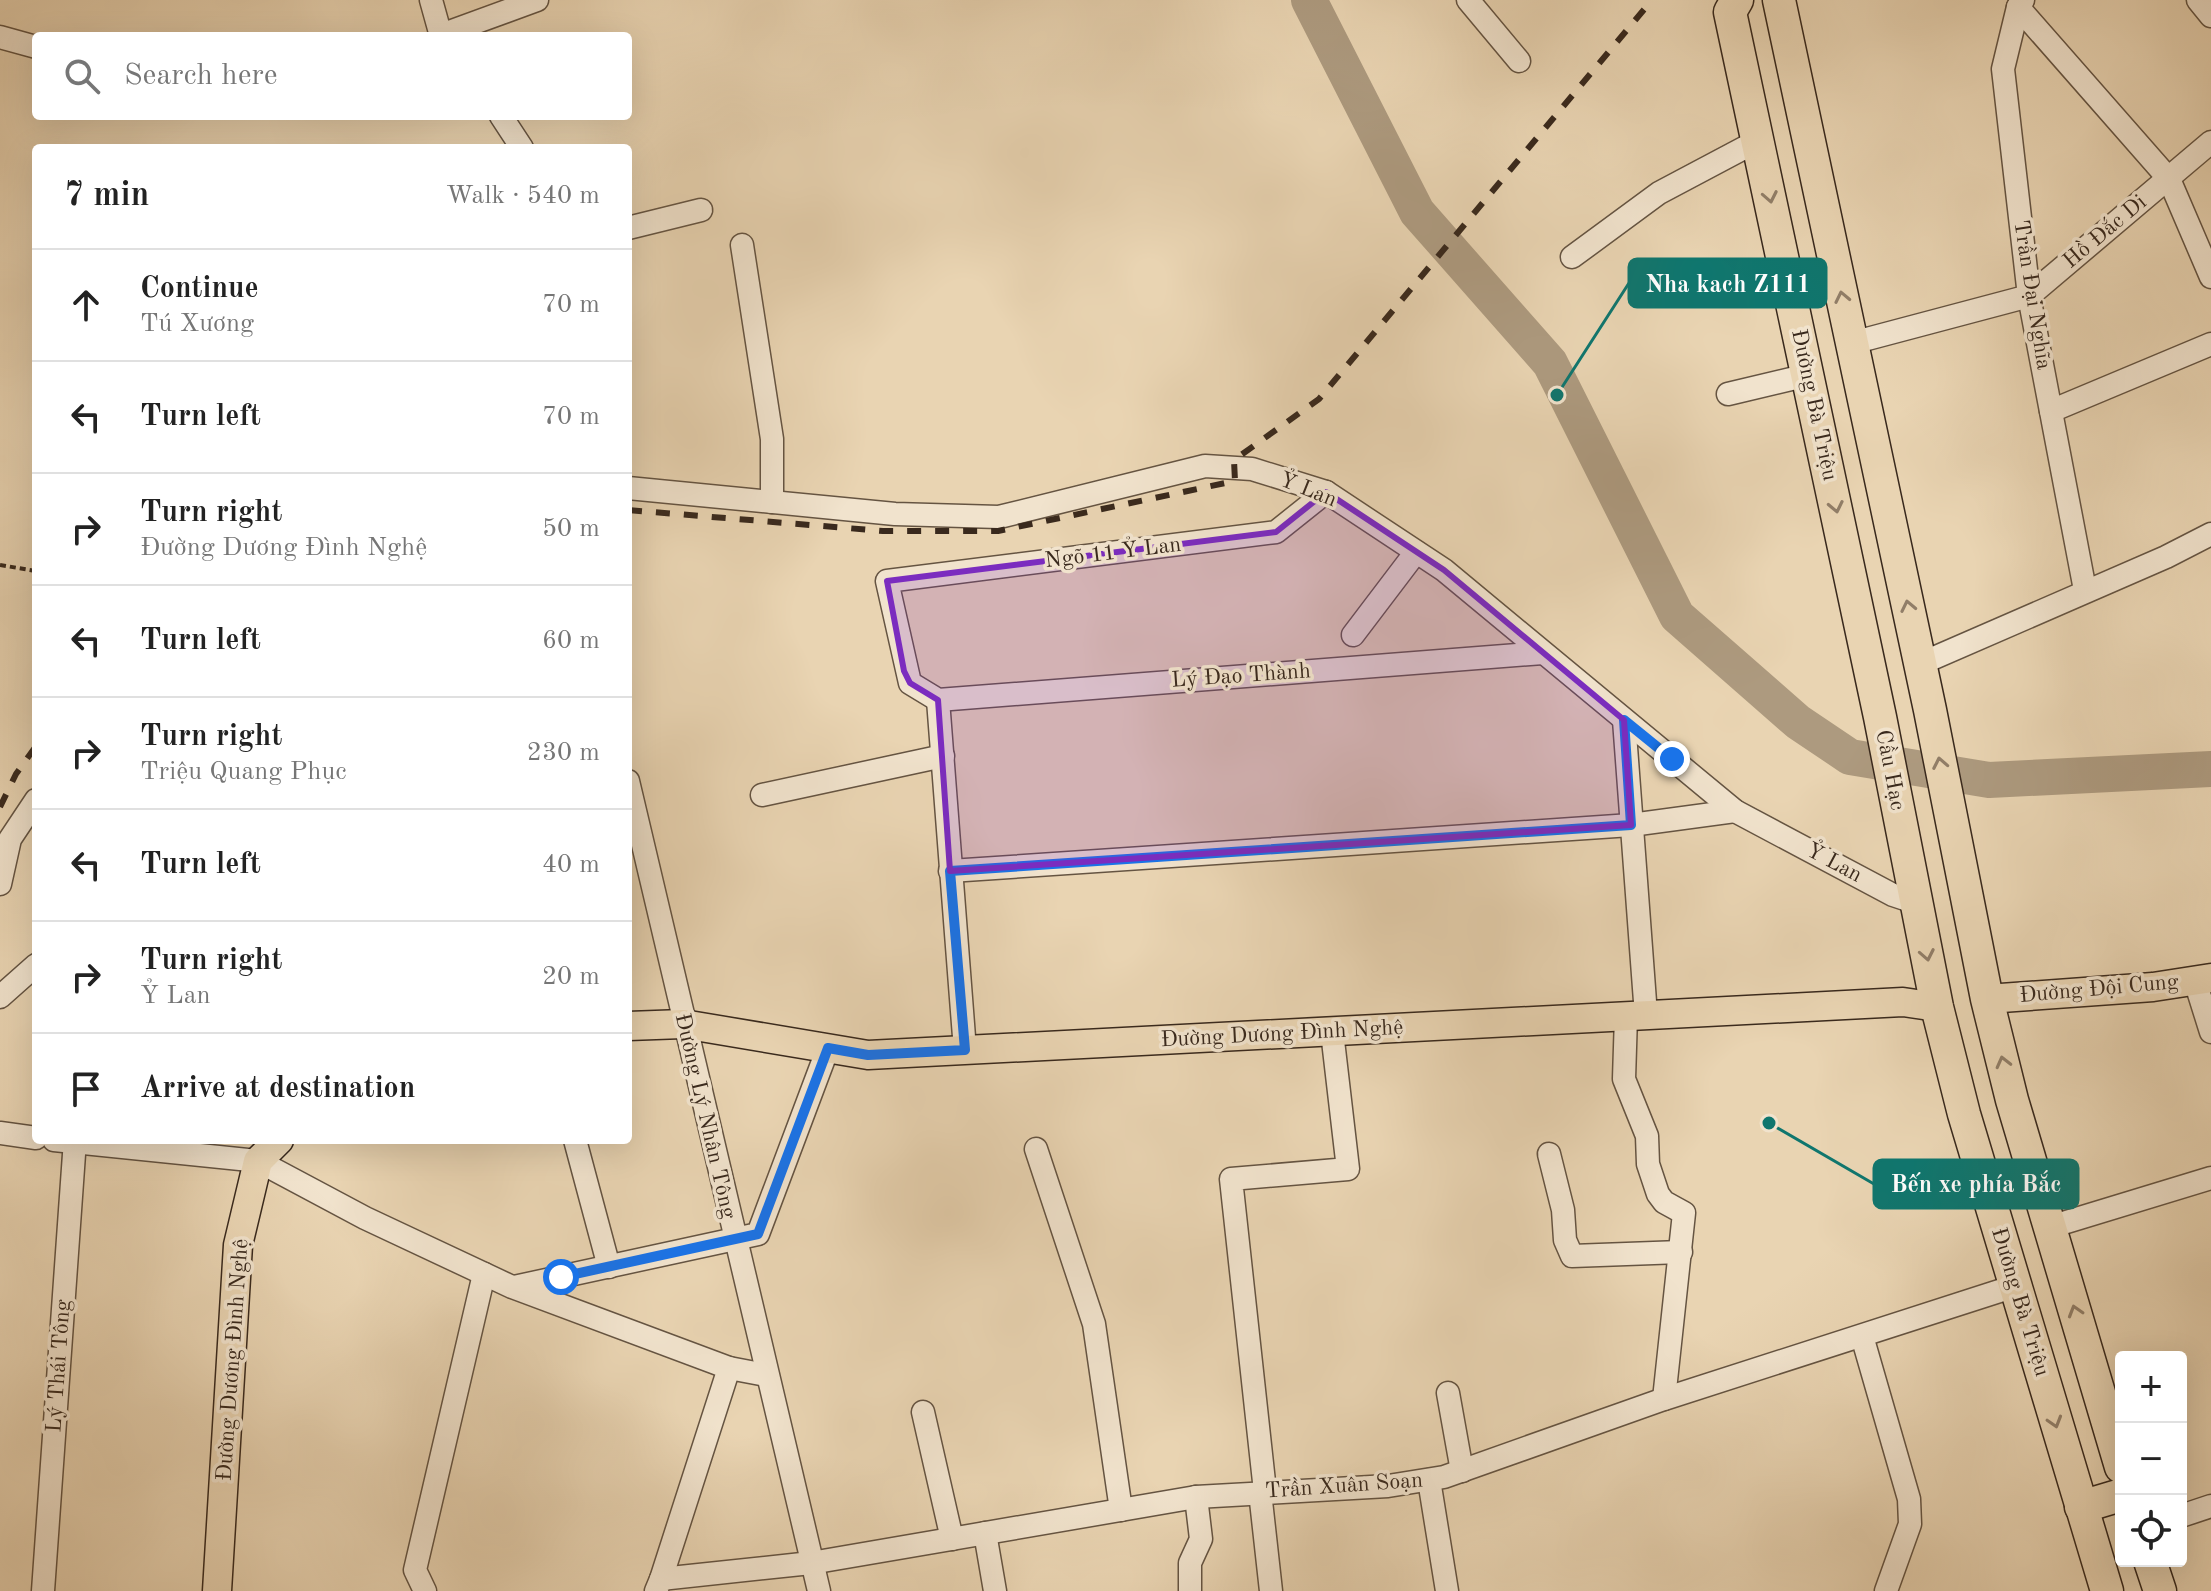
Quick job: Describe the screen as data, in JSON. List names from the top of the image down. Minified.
{"streets":{"highway":["Đường Bà Triệu","Cầu Hạc"],"main road":["Đường Đội Cung","Đường Dương Đình Nghệ"],"street":["Hồ Đắc Di","Trần Đại Nghĩa","Ỷ Lan","Ngõ 11 Ỷ Lan","Lý Đạo Thành","Đường Lý Nhân Tông","Lý Thái Tông","Trần Xuân Soạn"]},"crossings":[["Hồ Đắc Di","Trần Đại Nghĩa"],["Đường Bà Triệu","Ỷ Lan"],["Đường Bà Triệu","Cầu Hạc"],["Đường Bà Triệu","Đường Dương Đình Nghệ"],["Đường Bà Triệu","Trần Xuân Soạn"],["Ỷ Lan","Ngõ 11 Ỷ Lan"],["Ỷ Lan","Lý Đạo Thành"],["Ngõ 11 Ỷ Lan","Lý Đạo Thành"],["Đường Dương Đình Nghệ","Đường Lý Nhân Tông"],["Đường Lý Nhân Tông","Trần Xuân Soạn"]],"places":["Nha kach Z111","Bến xe phía Bắc"],"page":{"search":"Search here","heading":["7 min","Walk · 540 m"],"list":[["Continue","Tú Xương","70 m"],["Turn left","70 m"],["Turn right","Đường Dương Đình Nghệ","50 m"],["Turn left","60 m"],["Turn right","Triệu Quang Phục","230 m"],["Turn left","40 m"],["Turn right","Ỷ Lan","20 m"],"Arrive at destination"],"map_buttons":["+","−"]}}
